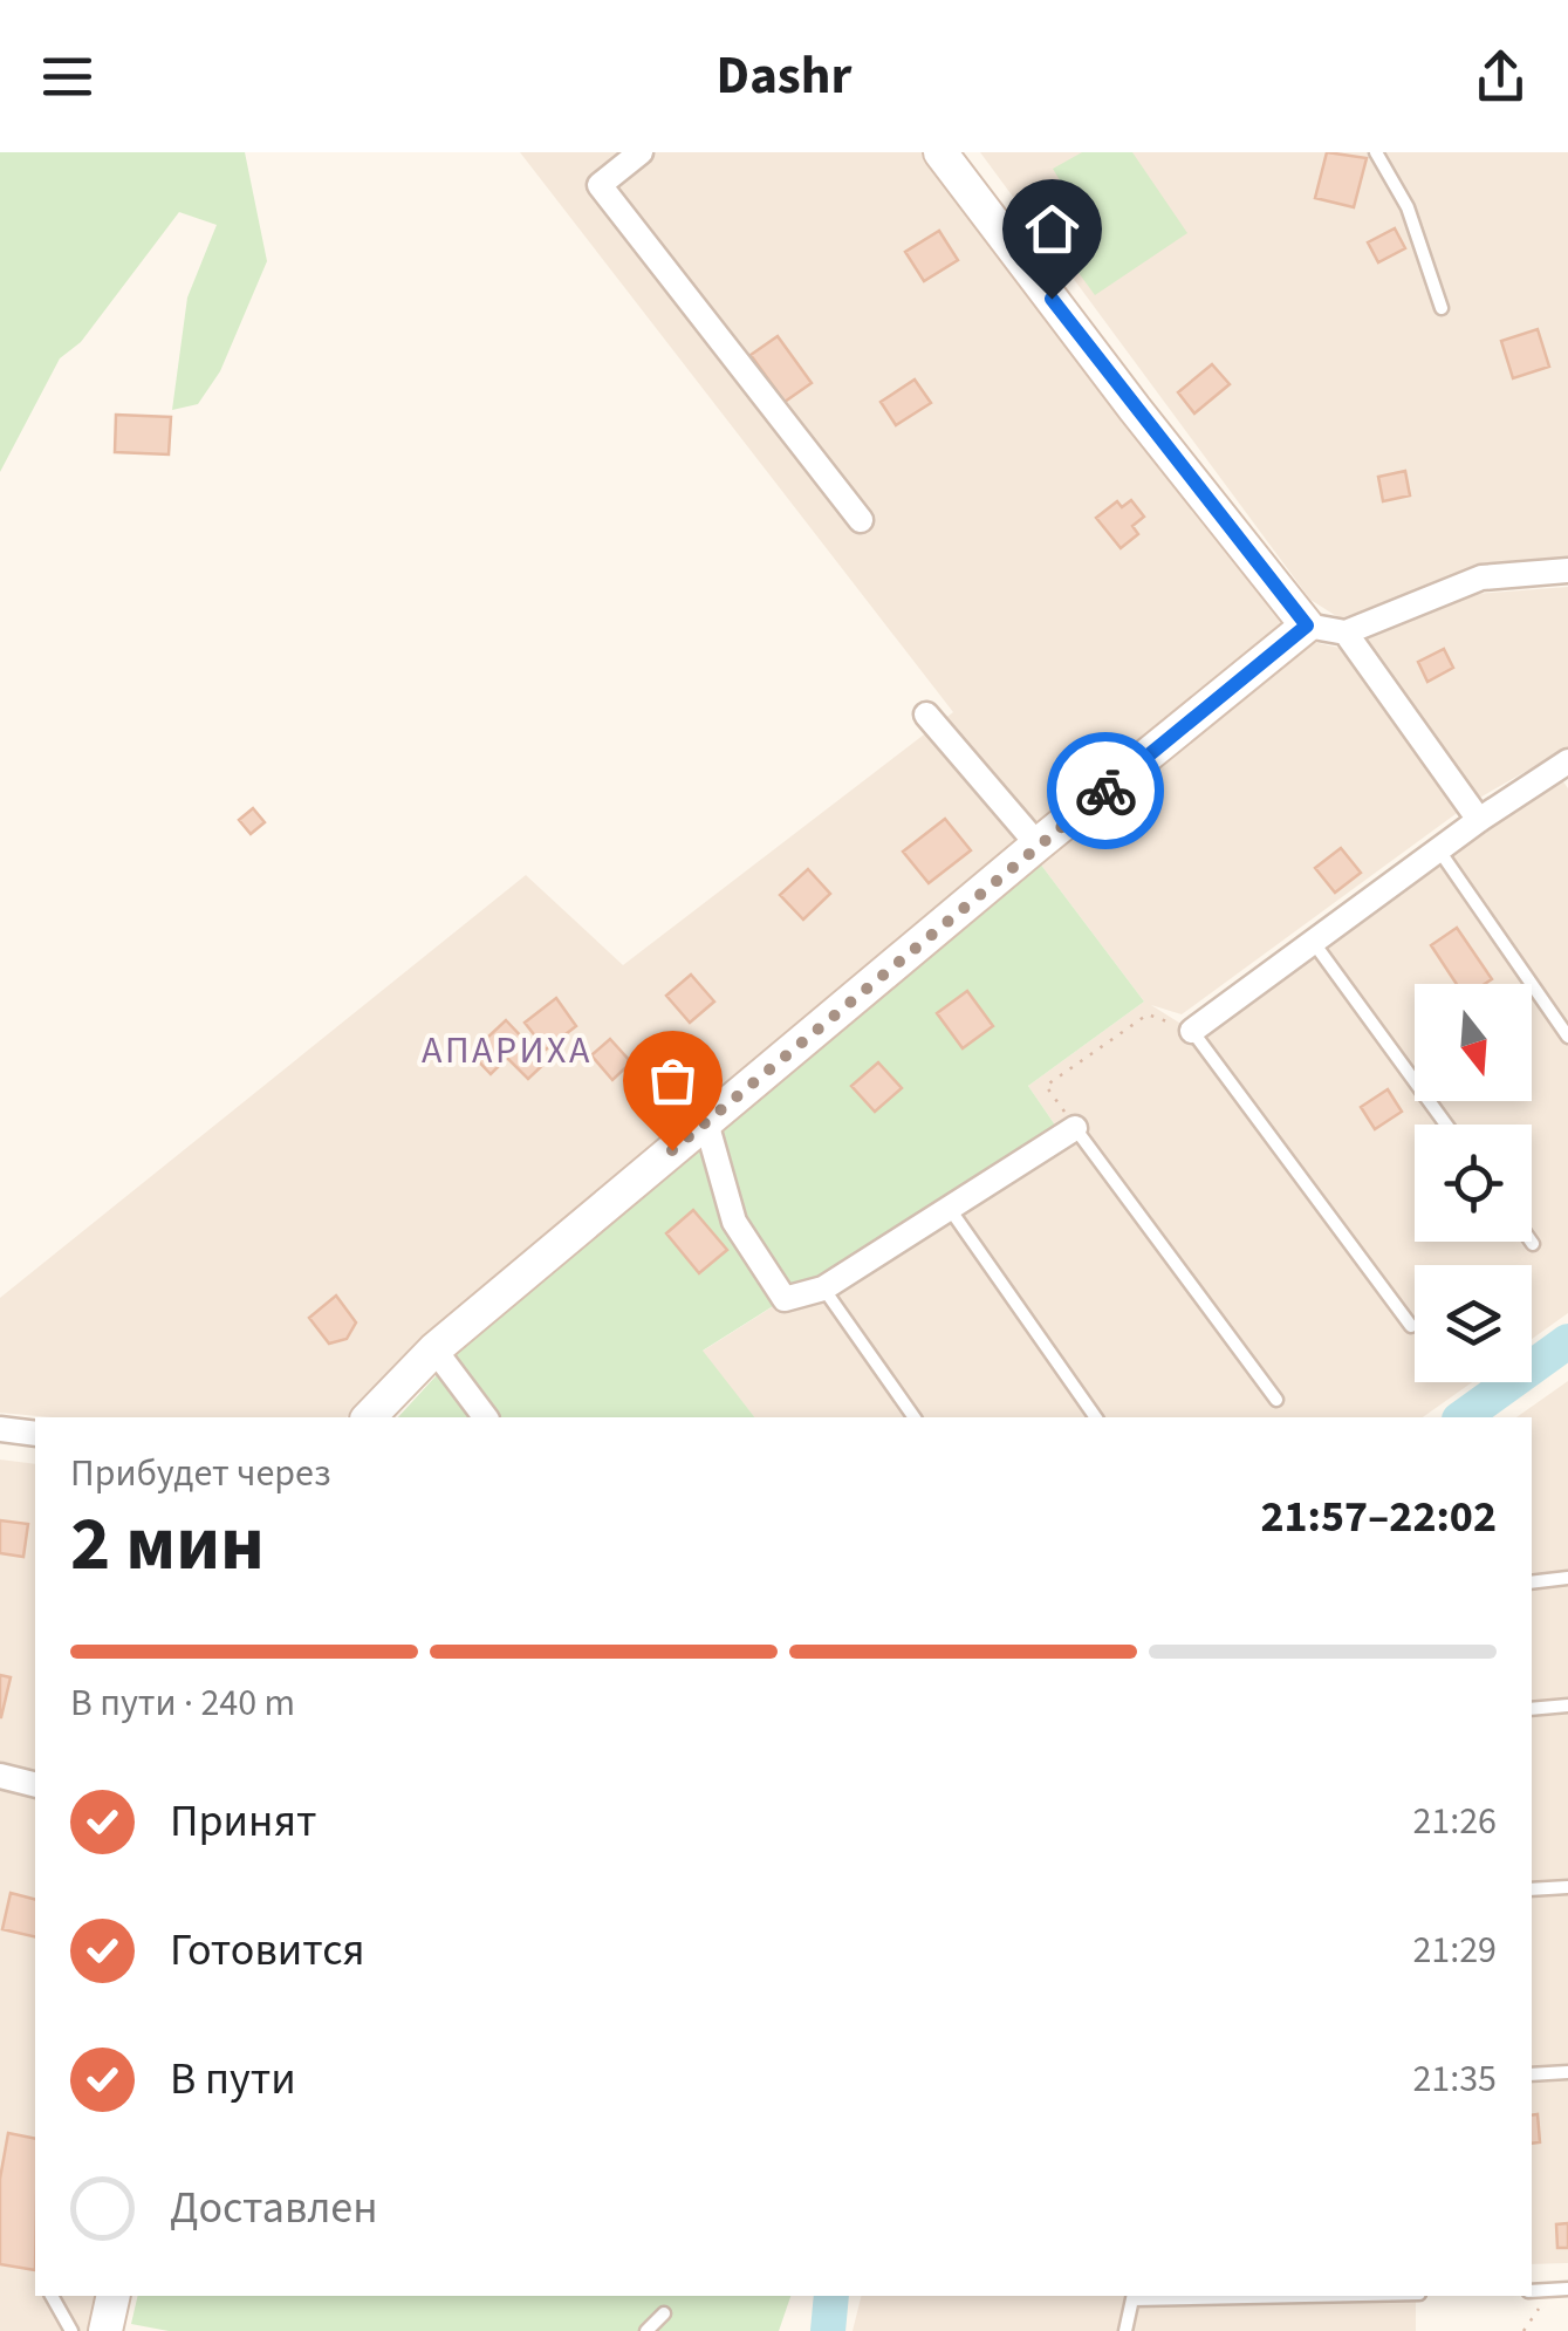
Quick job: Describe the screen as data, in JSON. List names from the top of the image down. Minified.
{"districts":["АПАРИХА"],"north":"bottom","page":{"header":"Dashr","heading":["2 мин","Прибудет через","21:57–22:02"],"bar":"В пути · 240 m","list":[["Принят","21:26"],["Готовится","21:29"],["В пути","21:35"],"Доставлен"]}}
